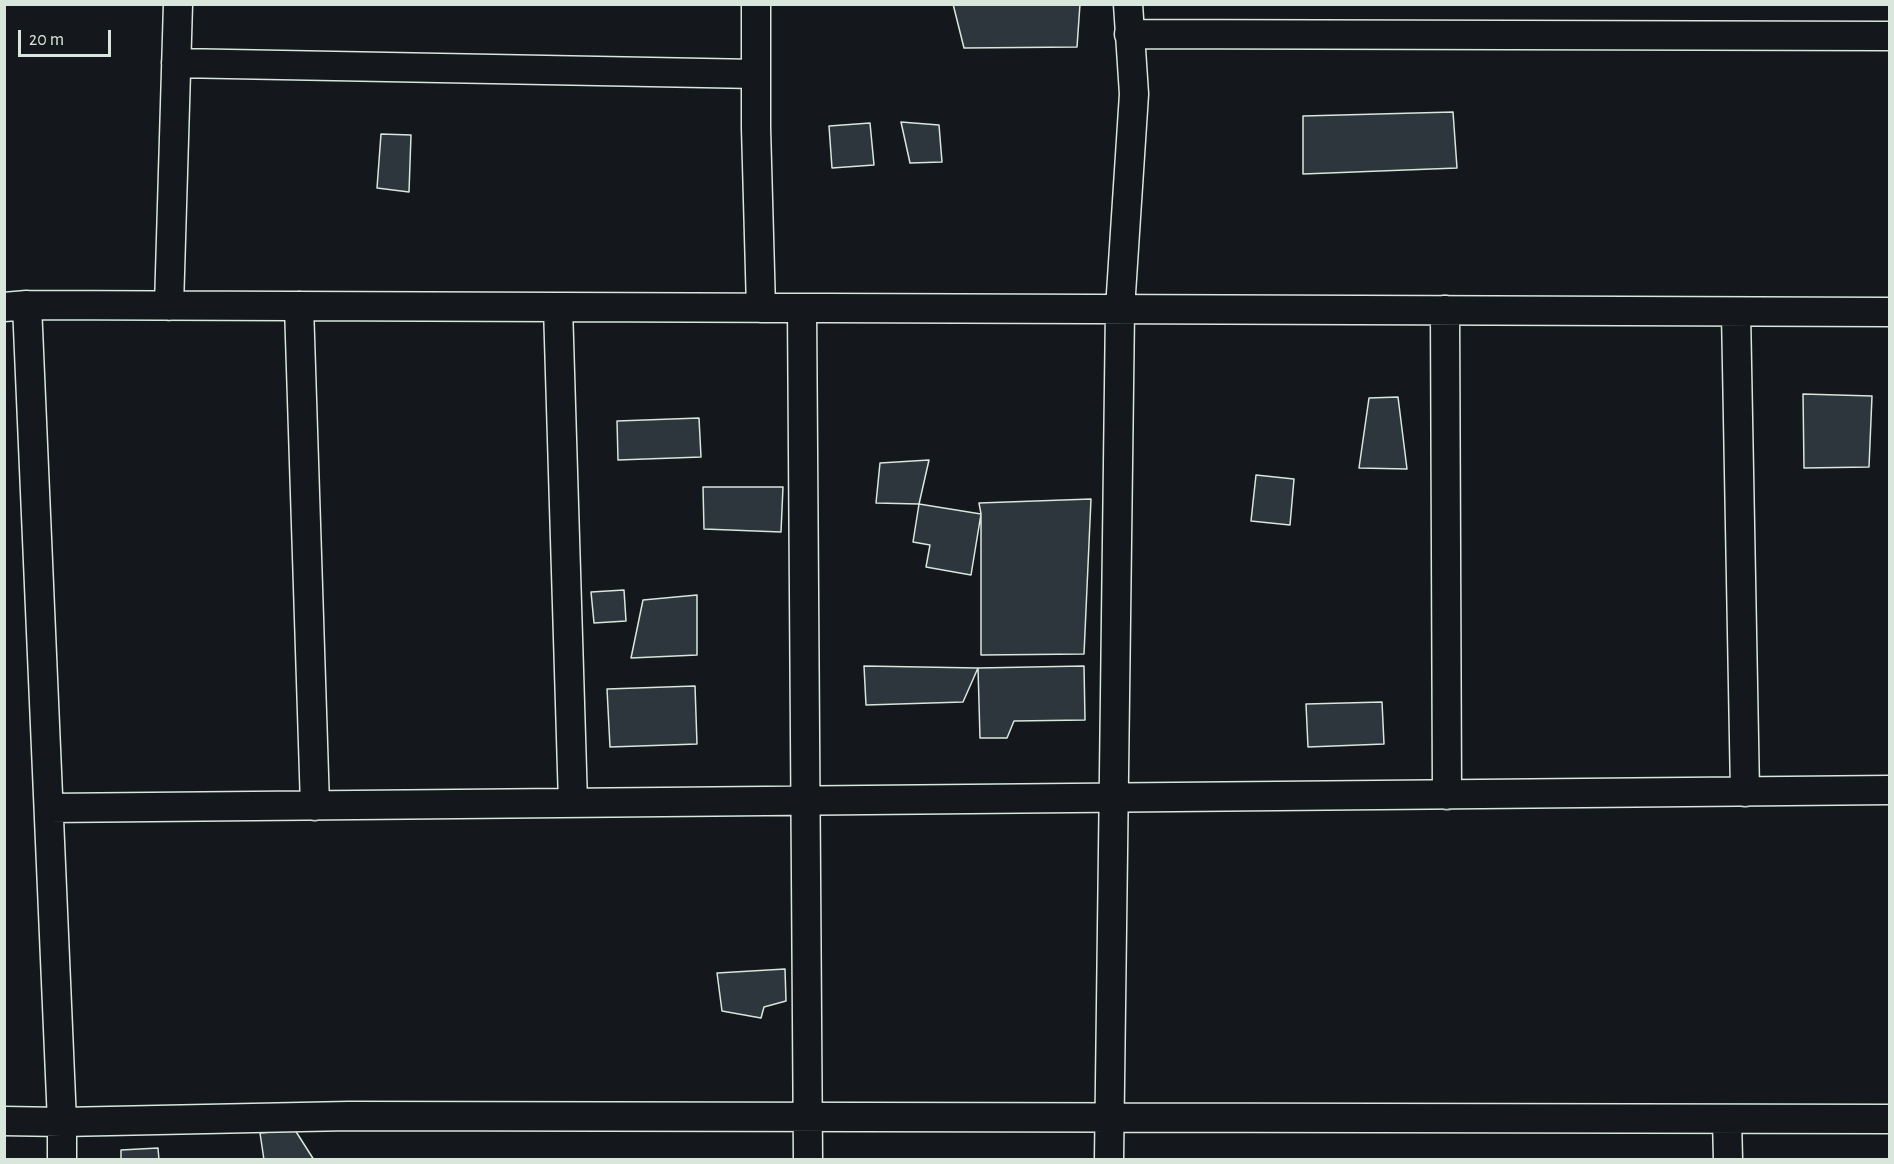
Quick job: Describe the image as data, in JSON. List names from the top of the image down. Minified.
{"scale_bar":"20 m"}
